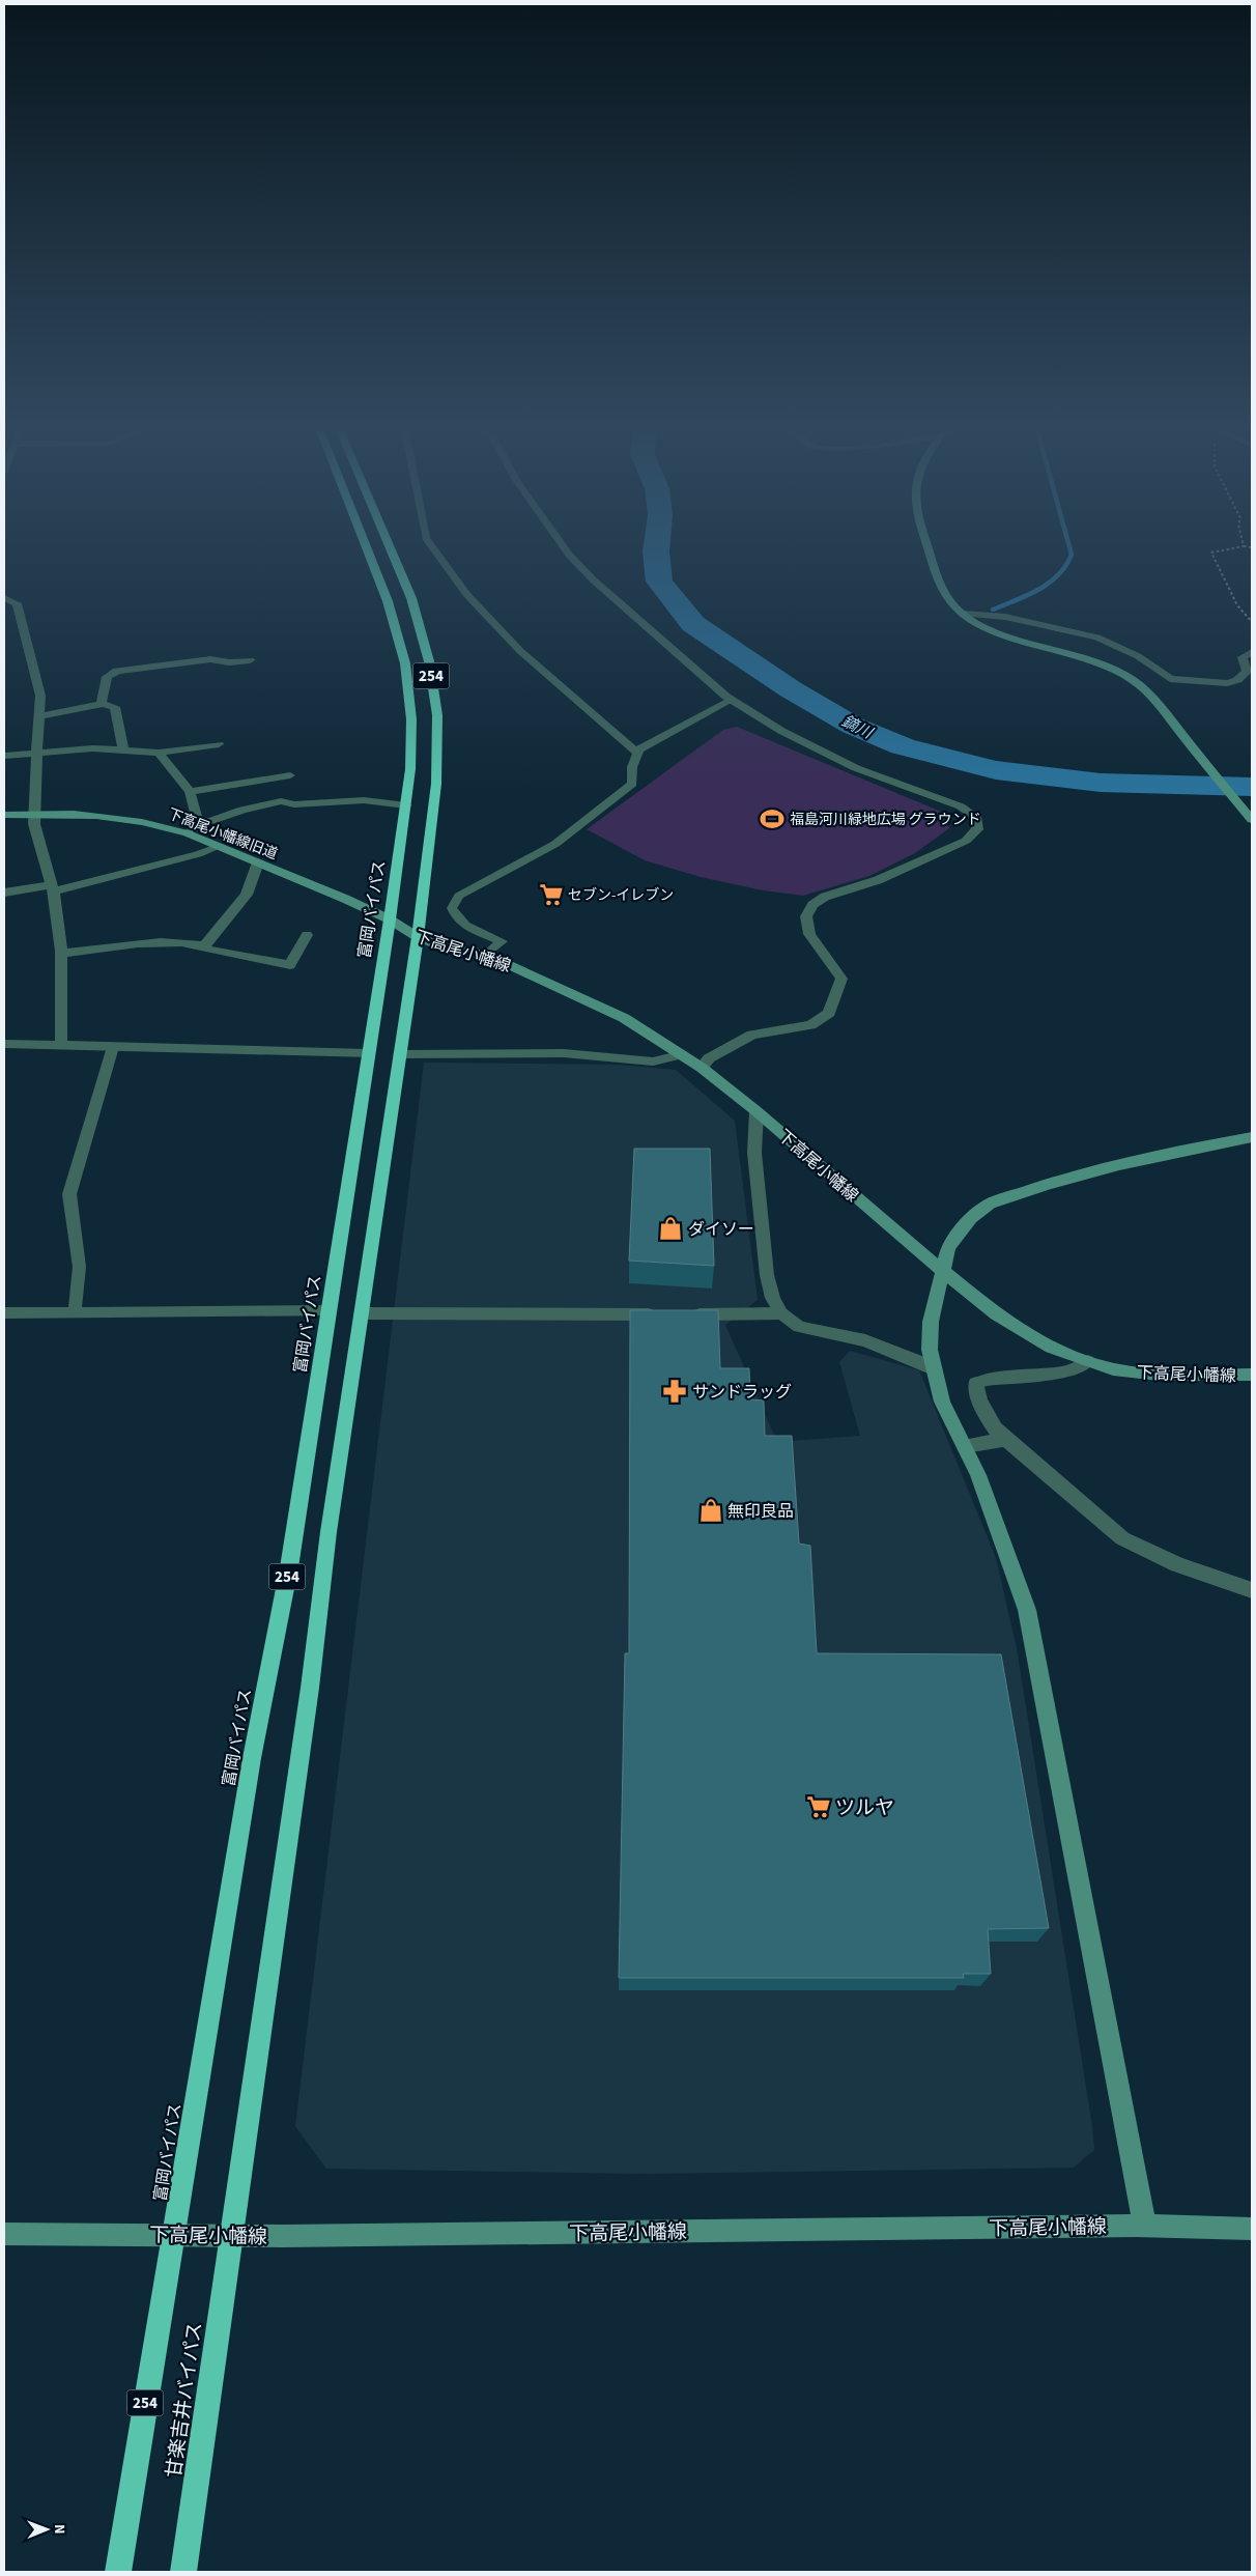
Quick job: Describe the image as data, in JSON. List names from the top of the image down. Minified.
{"streets":{"highway":["254","富岡バイパス","甘楽吉井バイパス"],"street":["下高尾小幡線旧道","下高尾小幡線"]},"crossings":[["254","下高尾小幡線"],["254","甘楽吉井バイパス"],["下高尾小幡線旧道","富岡バイパス"],["下高尾小幡線旧道","下高尾小幡線"],["富岡バイパス","下高尾小幡線"],["富岡バイパス","甘楽吉井バイパス"],["下高尾小幡線","甘楽吉井バイパス"]],"water":["鏑川"],"places":{"sports":["福島河川緑地広場 グラウンド"],"supermarket":["セブン-イレブン","ツルヤ"],"shop":["ダイソー","無印良品"],"pharmacy":["サンドラッグ"]},"north":"right"}
